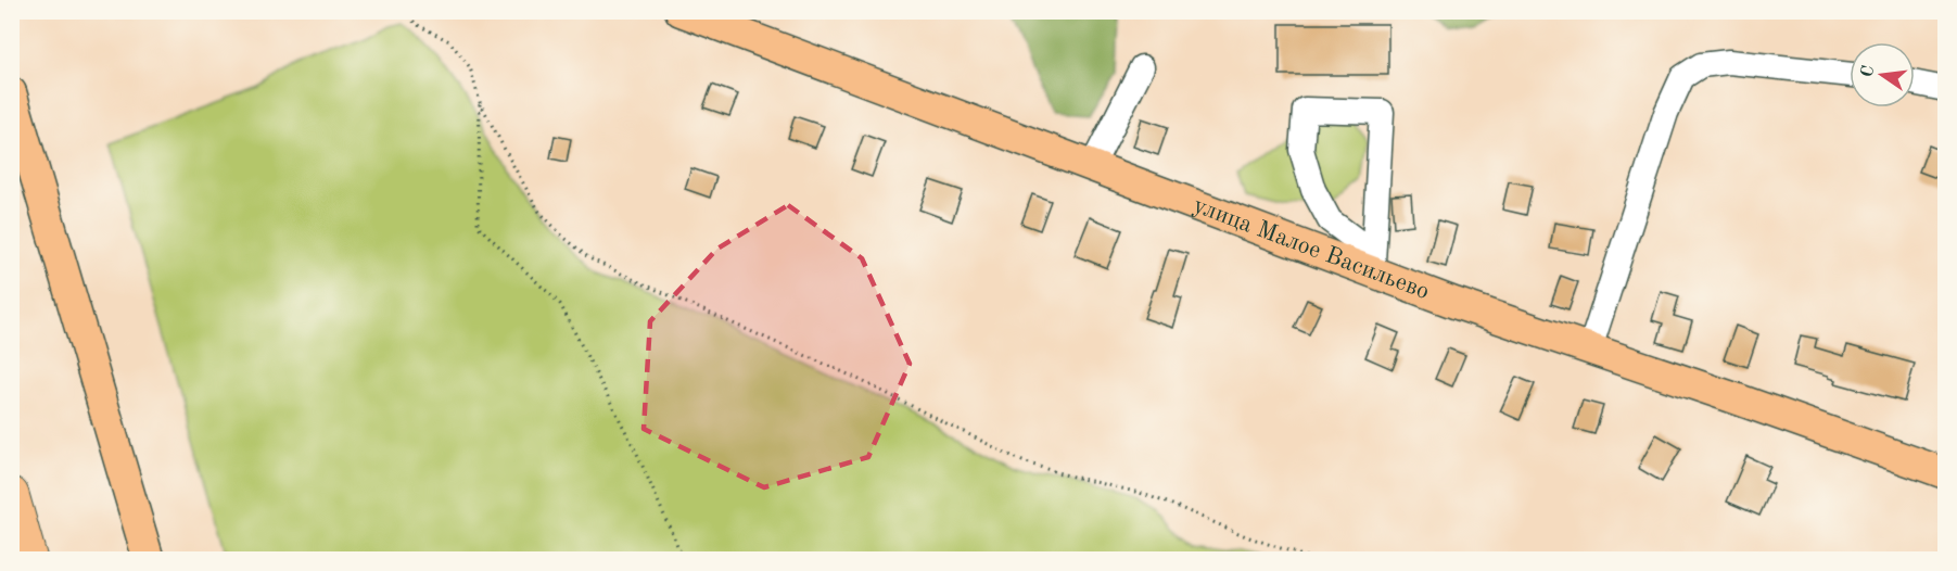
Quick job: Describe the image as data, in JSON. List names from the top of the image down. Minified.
{"streets":{"main road":["улица Малое Васильево"]},"north":"left"}
